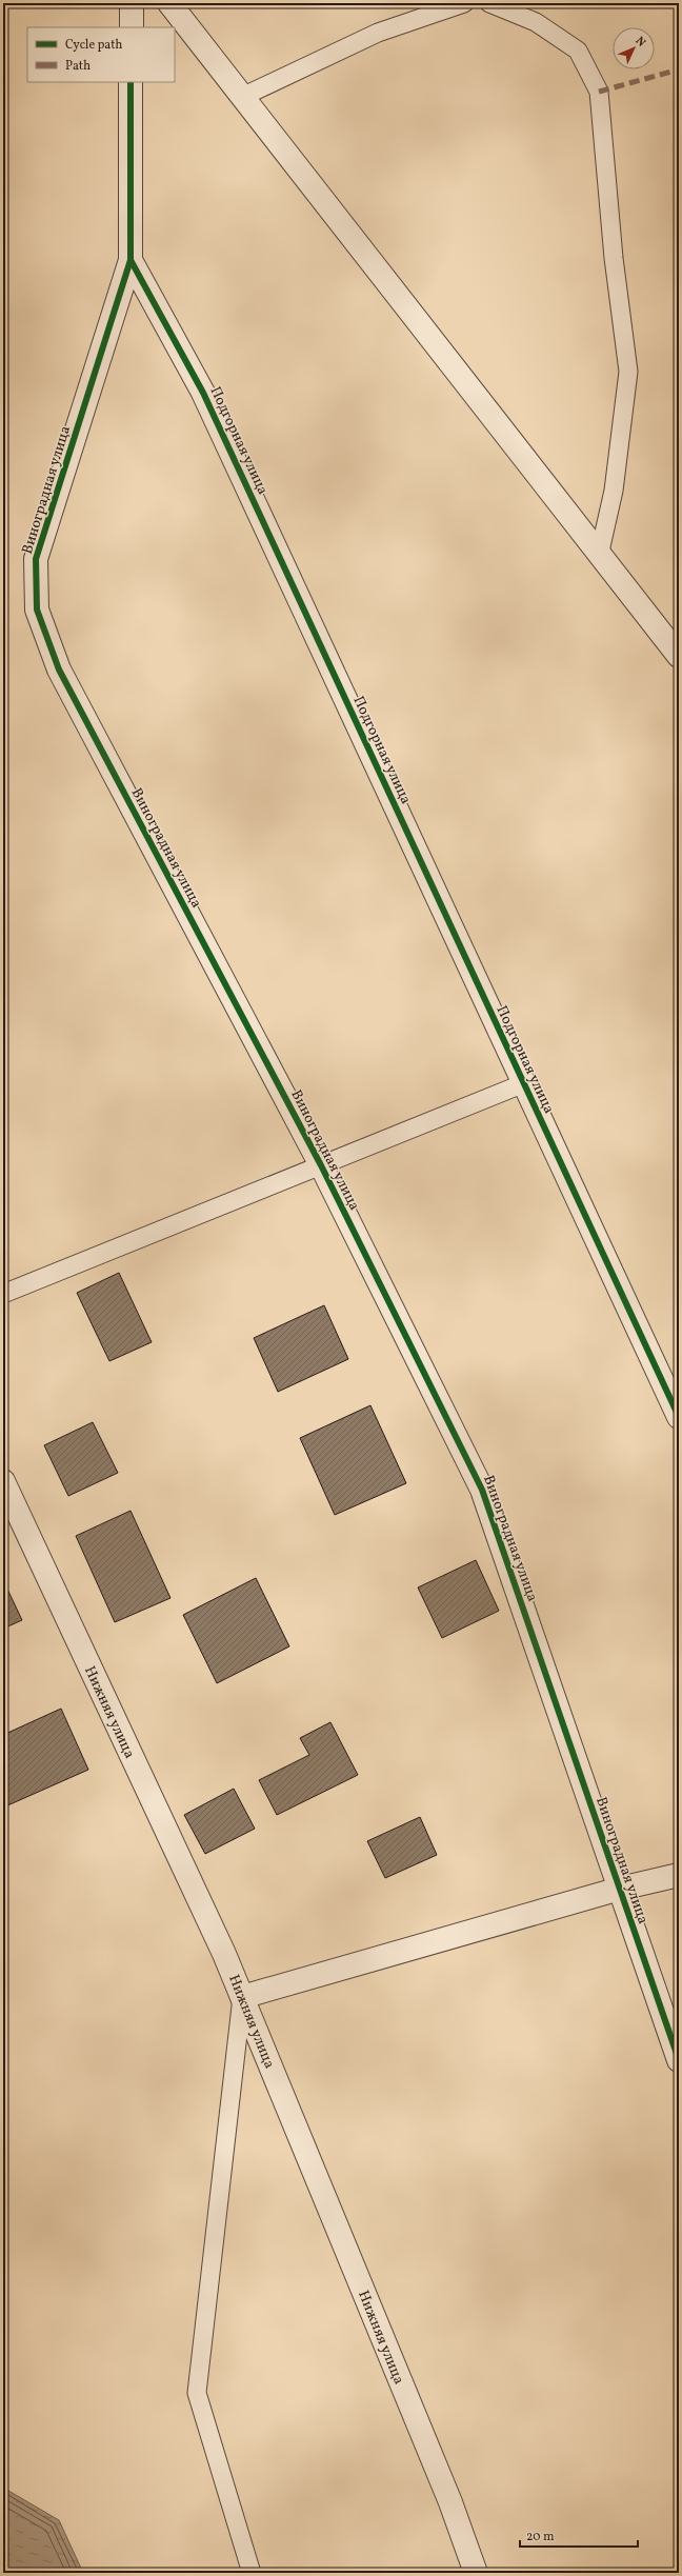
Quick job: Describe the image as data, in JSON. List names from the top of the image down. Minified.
{"streets":{"street":["Подгорная улица","Виноградная улица","Нижняя улица"]},"crossings":[["Подгорная улица","Виноградная улица"]],"legend":["Cycle path","Path"],"scale_bar":"20 m","north":"top right"}
